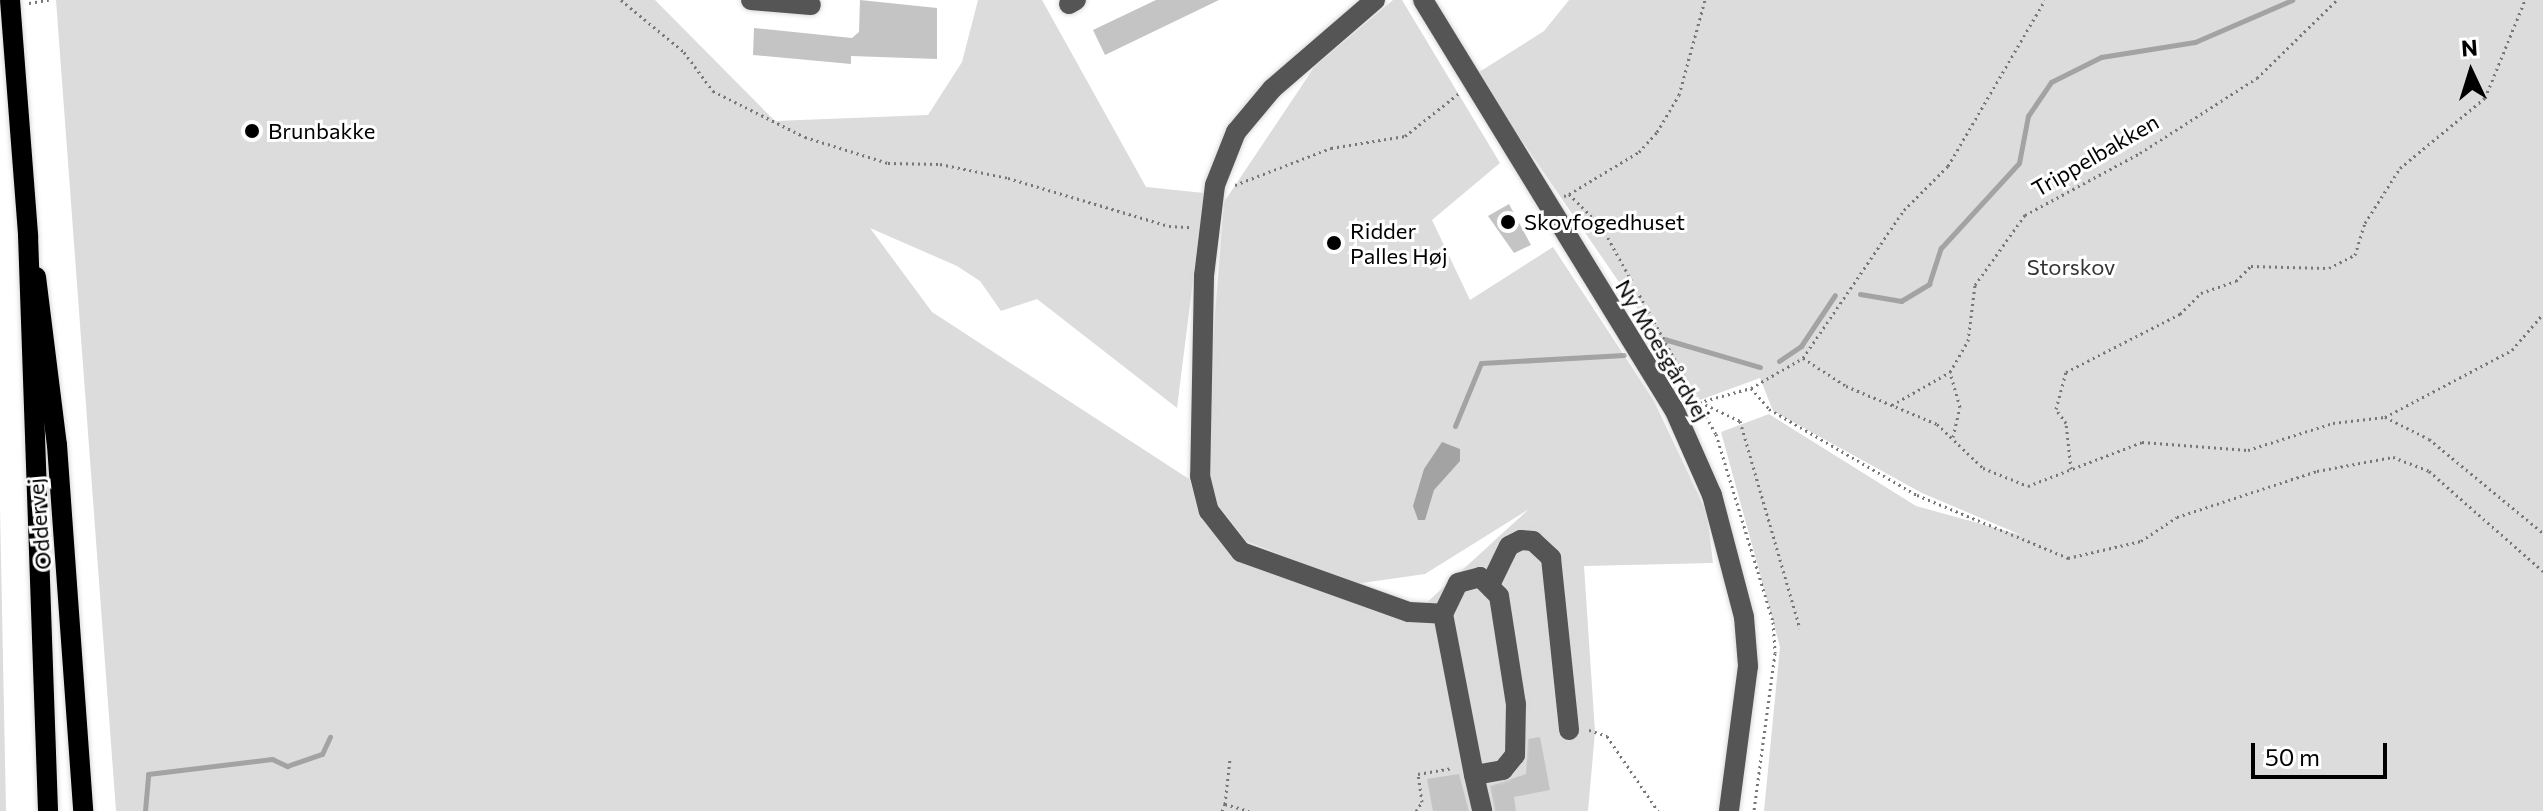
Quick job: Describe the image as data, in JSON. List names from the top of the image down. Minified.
{"streets":{"main road":["Oddervej"],"street":["Ny Moesgårdvej"],"path":["Trippelbakken"]},"parks":["Storskov"],"places":["Brunbakke","Skovfogedhuset","Ridder Palles Høj"],"scale_bar":"50 m","north":"top"}
